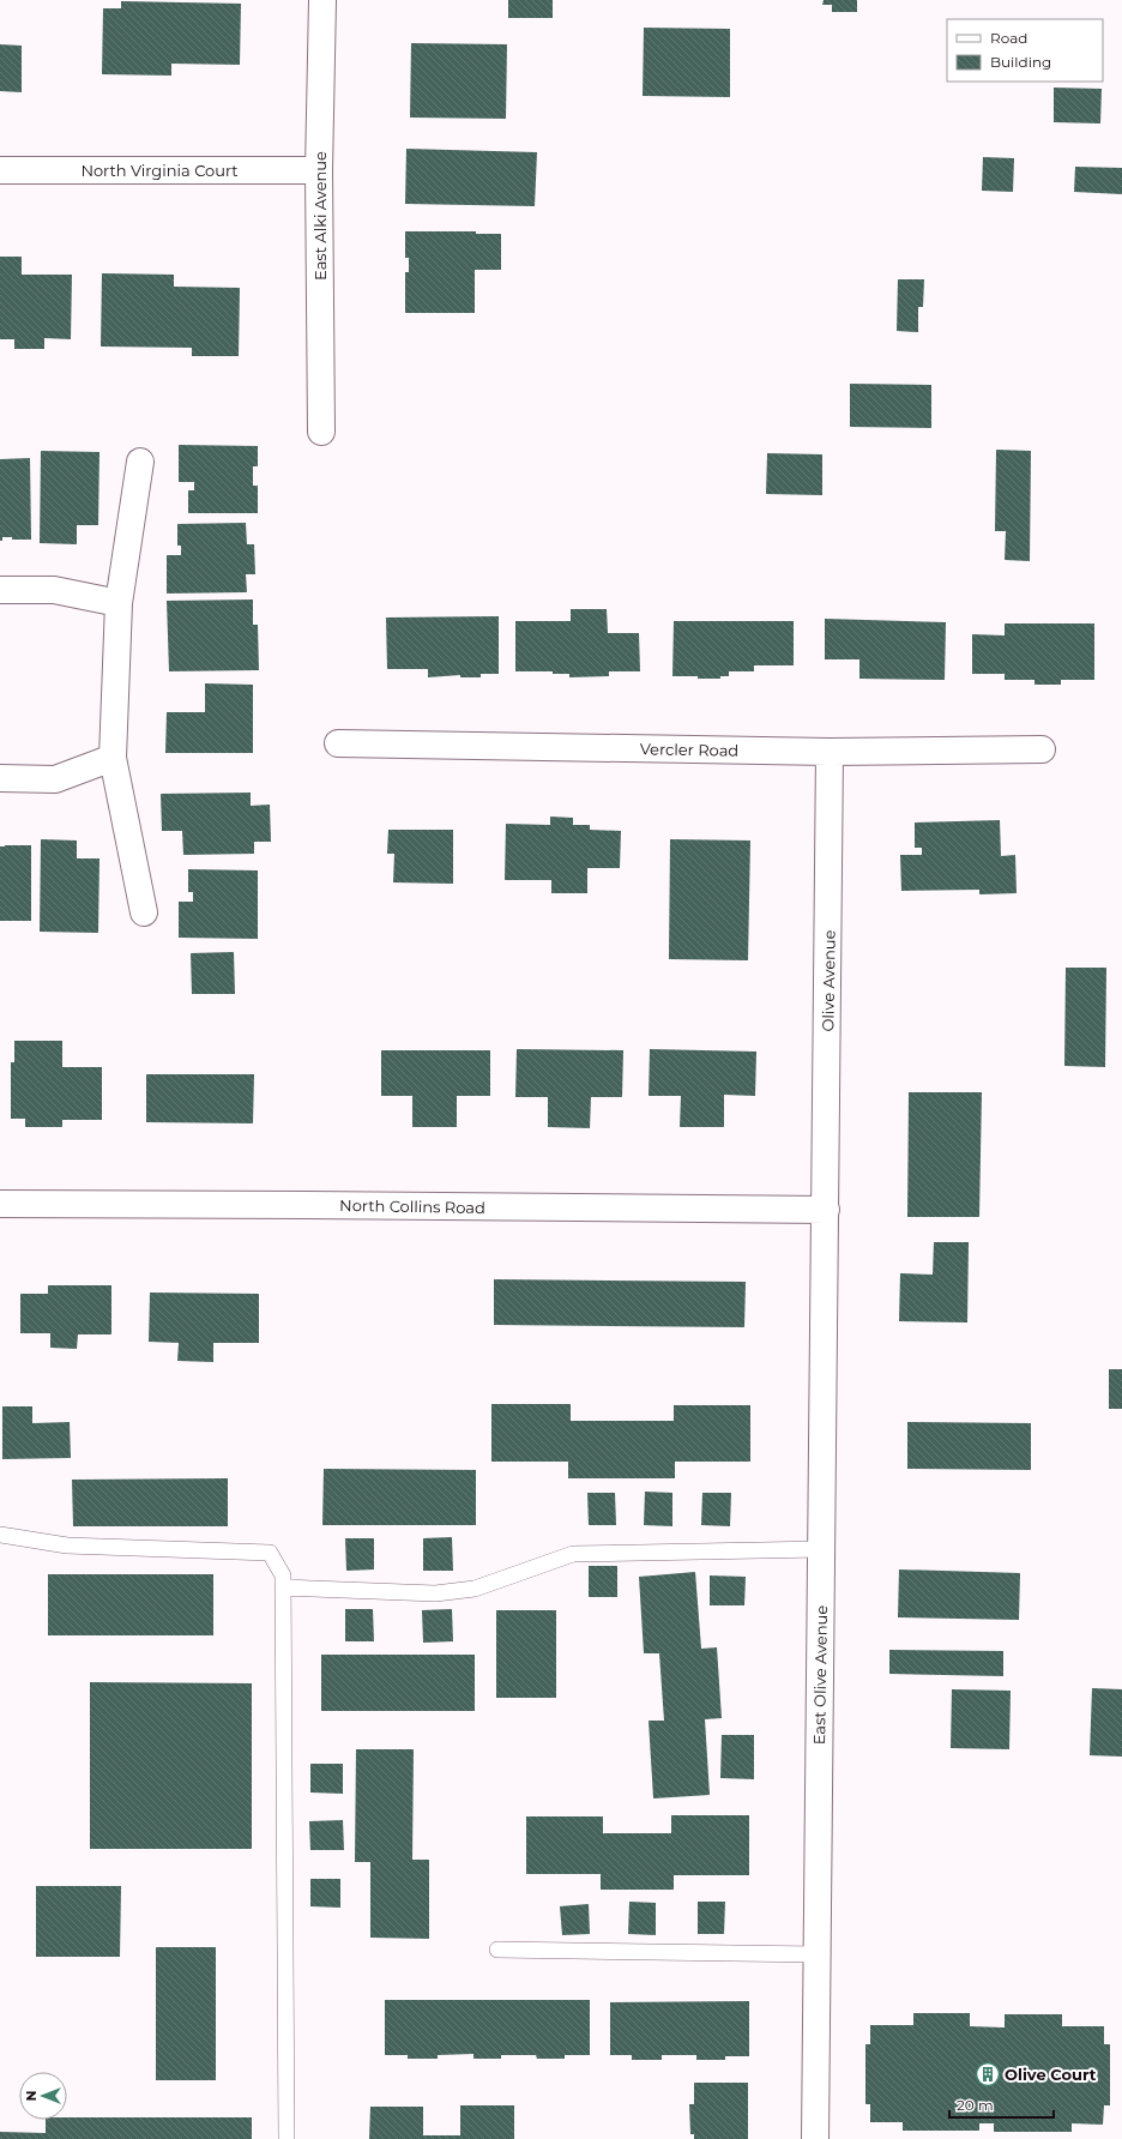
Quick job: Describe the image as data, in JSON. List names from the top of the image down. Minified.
{"streets":{"street":["North Virginia Court","East Alki Avenue","Vercler Road","Olive Avenue","North Collins Road","East Olive Avenue"]},"crossings":[["North Virginia Court","East Alki Avenue"],["Vercler Road","Olive Avenue"],["Olive Avenue","North Collins Road"],["Olive Avenue","East Olive Avenue"],["North Collins Road","East Olive Avenue"]],"places":{"building":["Olive Court"]},"legend":["Road","Building"],"scale_bar":"20 m","north":"left"}
